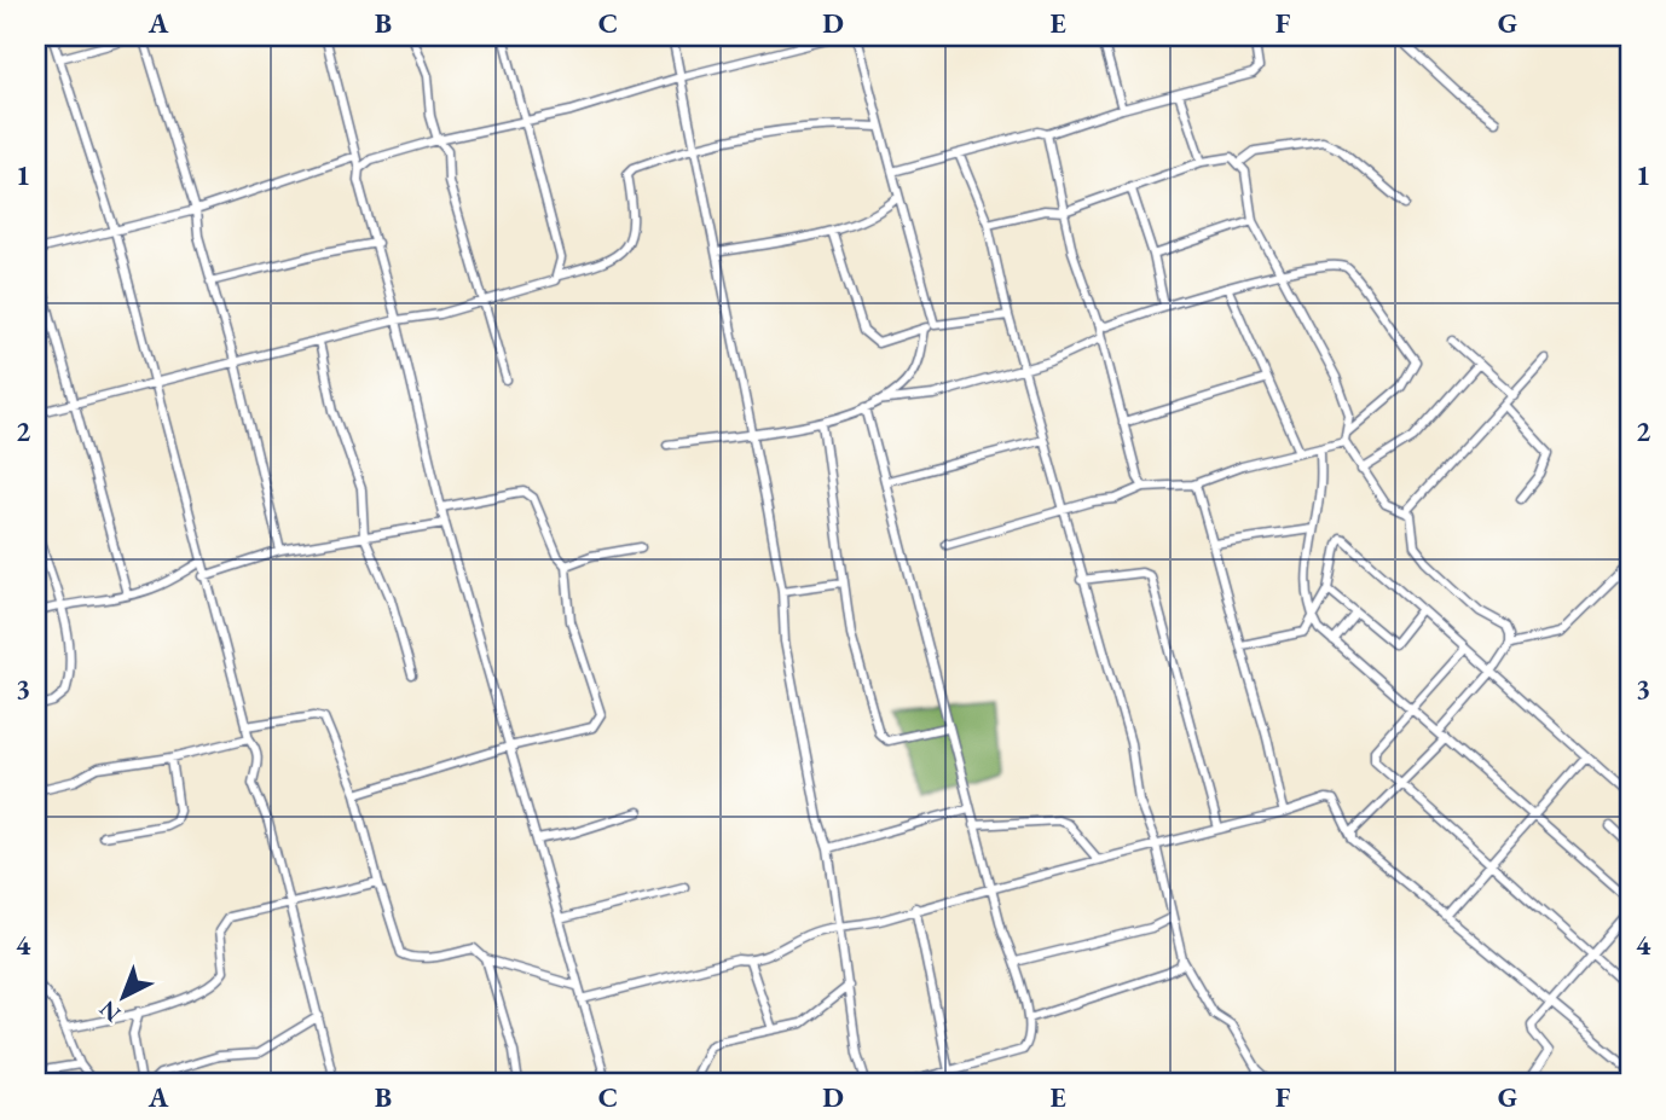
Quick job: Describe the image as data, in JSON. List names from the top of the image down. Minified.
{"north":"bottom left","grid":{"columns":["A","B","C","D","E","F","G"],"rows":["1","2","3","4"]}}
